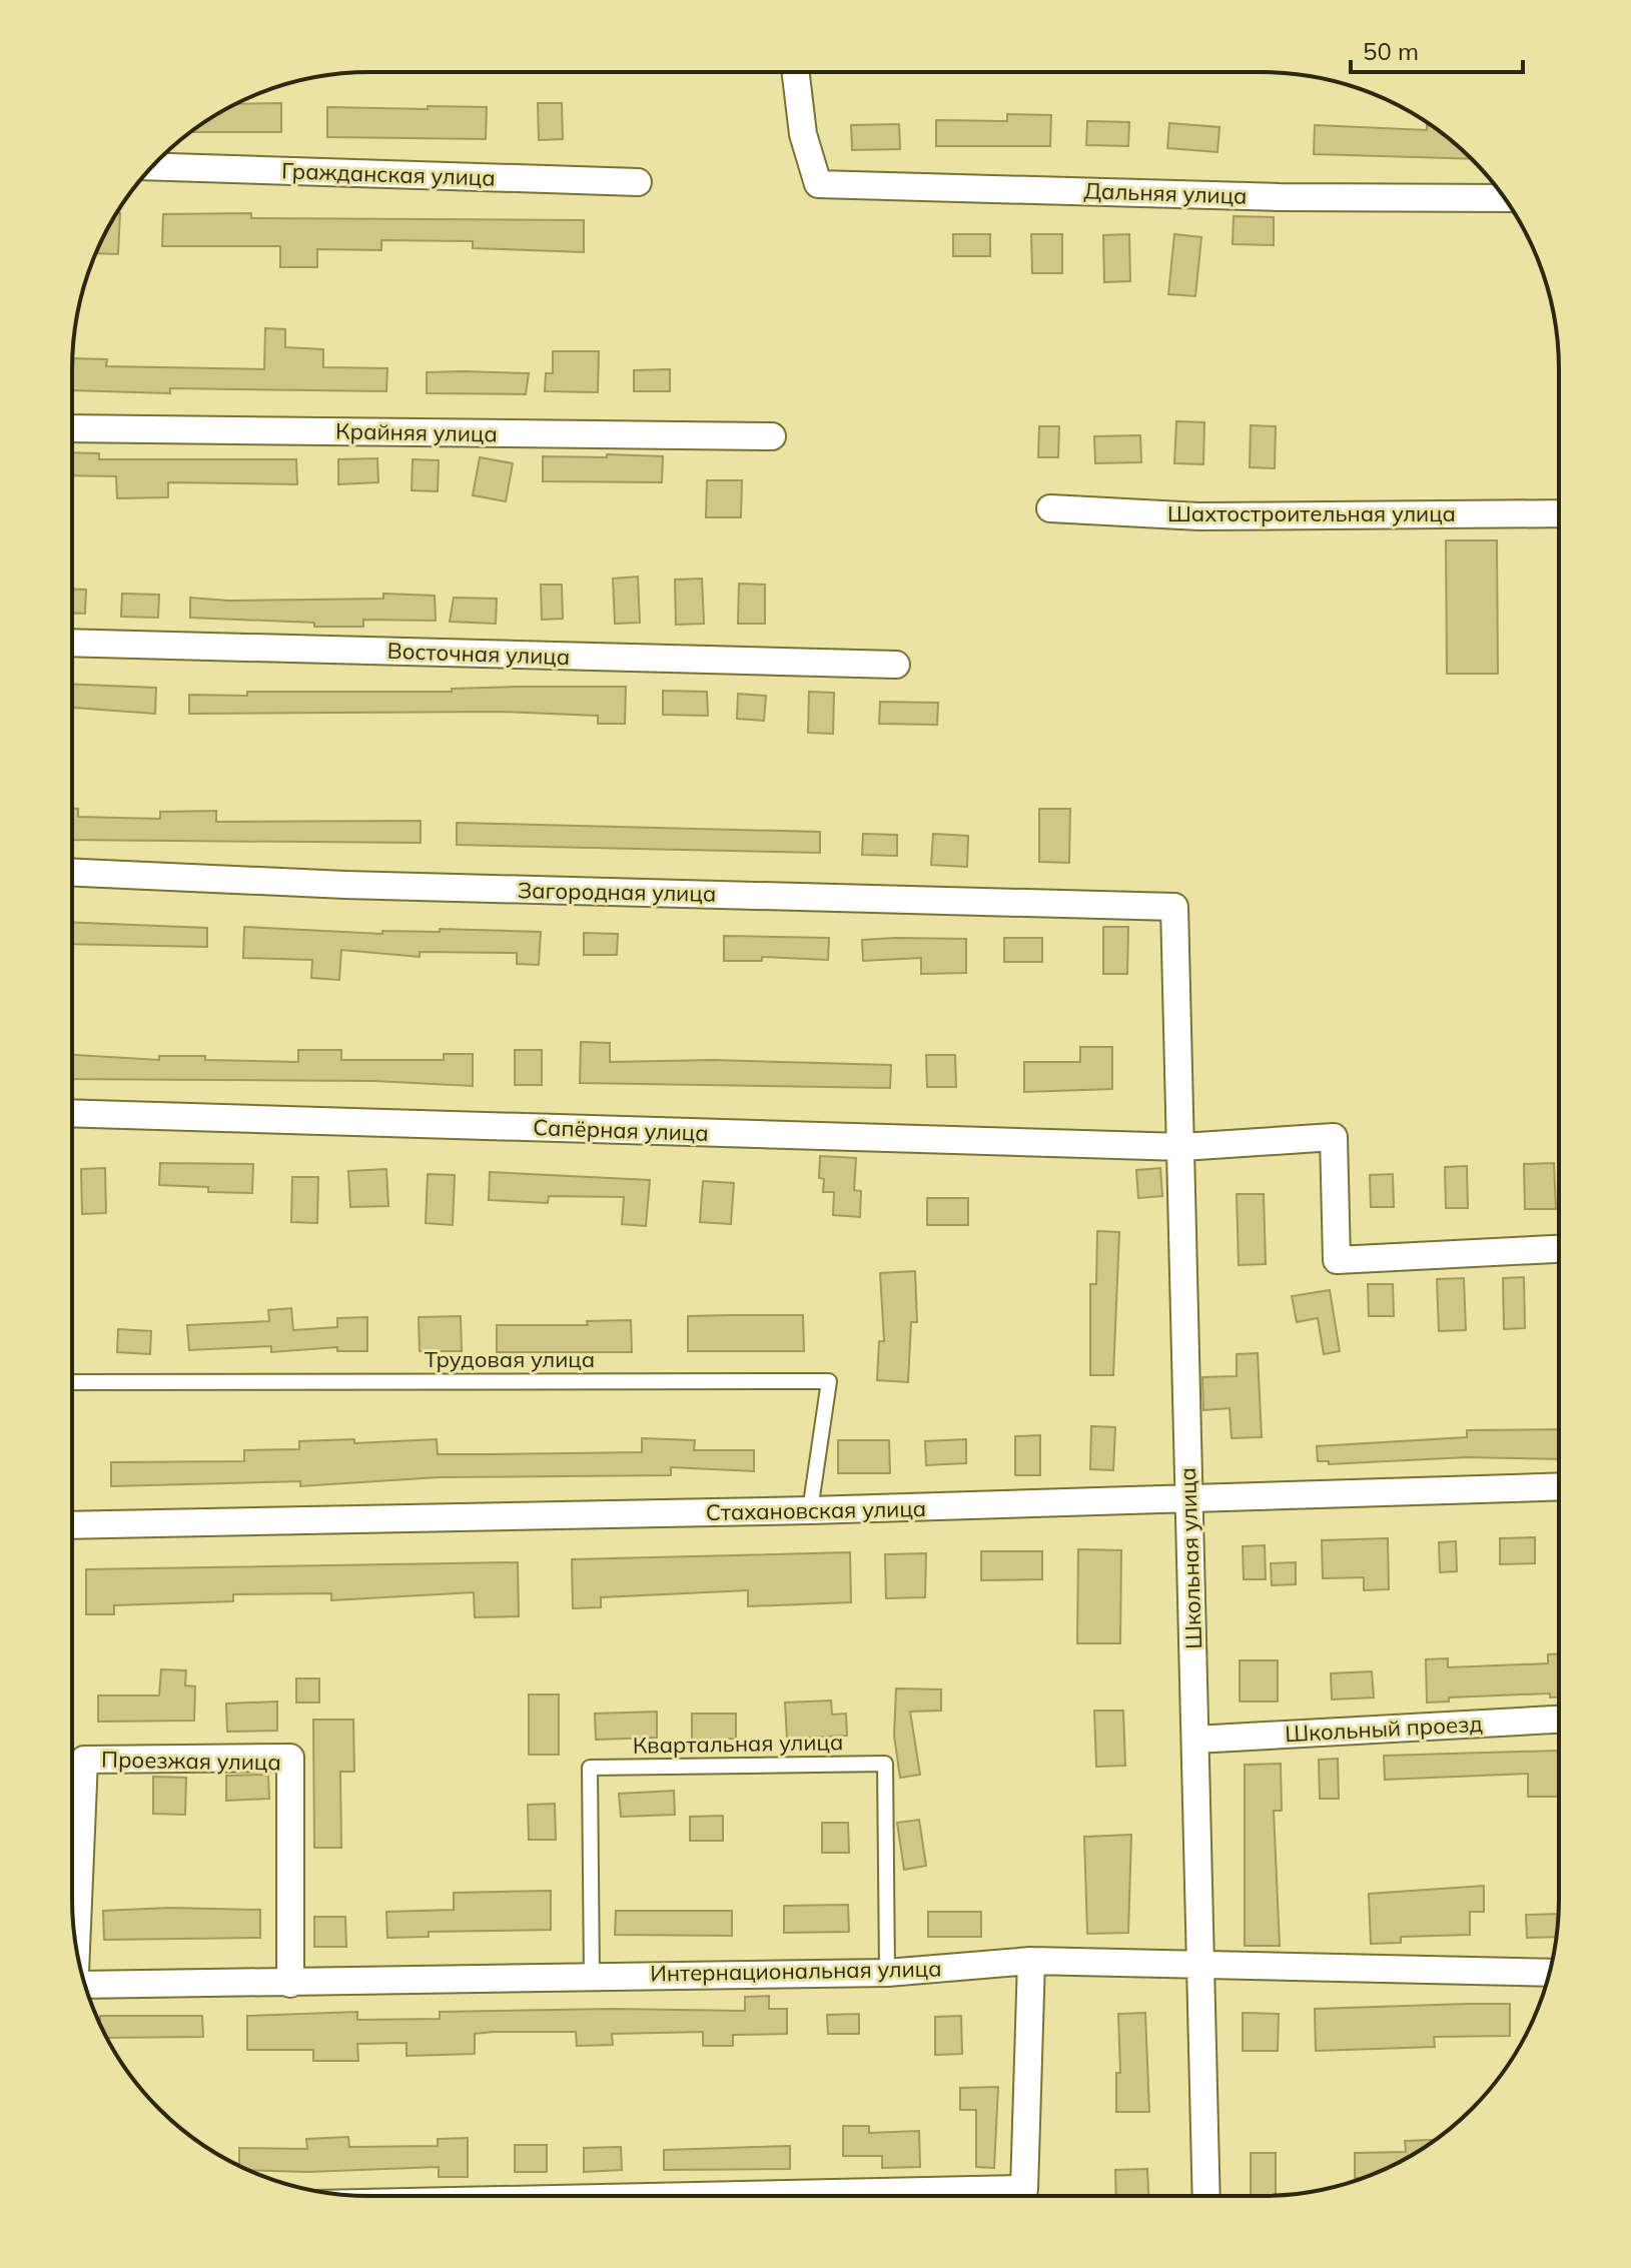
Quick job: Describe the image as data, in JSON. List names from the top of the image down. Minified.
{"streets":{"street":["Гражданская улица","Дальняя улица","Крайняя улица","Шахтостроительная улица","Восточная улица","Загородная улица","Сапёрная улица","Стахановская улица","Школьная улица","Школьный проезд","Проезжая улица","Интернациональная улица"],"lane":["Трудовая улица","Квартальная улица"]},"crossings":[["Загородная улица","Школьная улица"],["Сапёрная улица","Школьная улица"],["Трудовая улица","Стахановская улица"],["Стахановская улица","Школьная улица"],["Школьная улица","Школьный проезд"],["Школьная улица","Интернациональная улица"],["Квартальная улица","Интернациональная улица"],["Проезжая улица","Интернациональная улица"]],"scale_bar":"50 m"}
